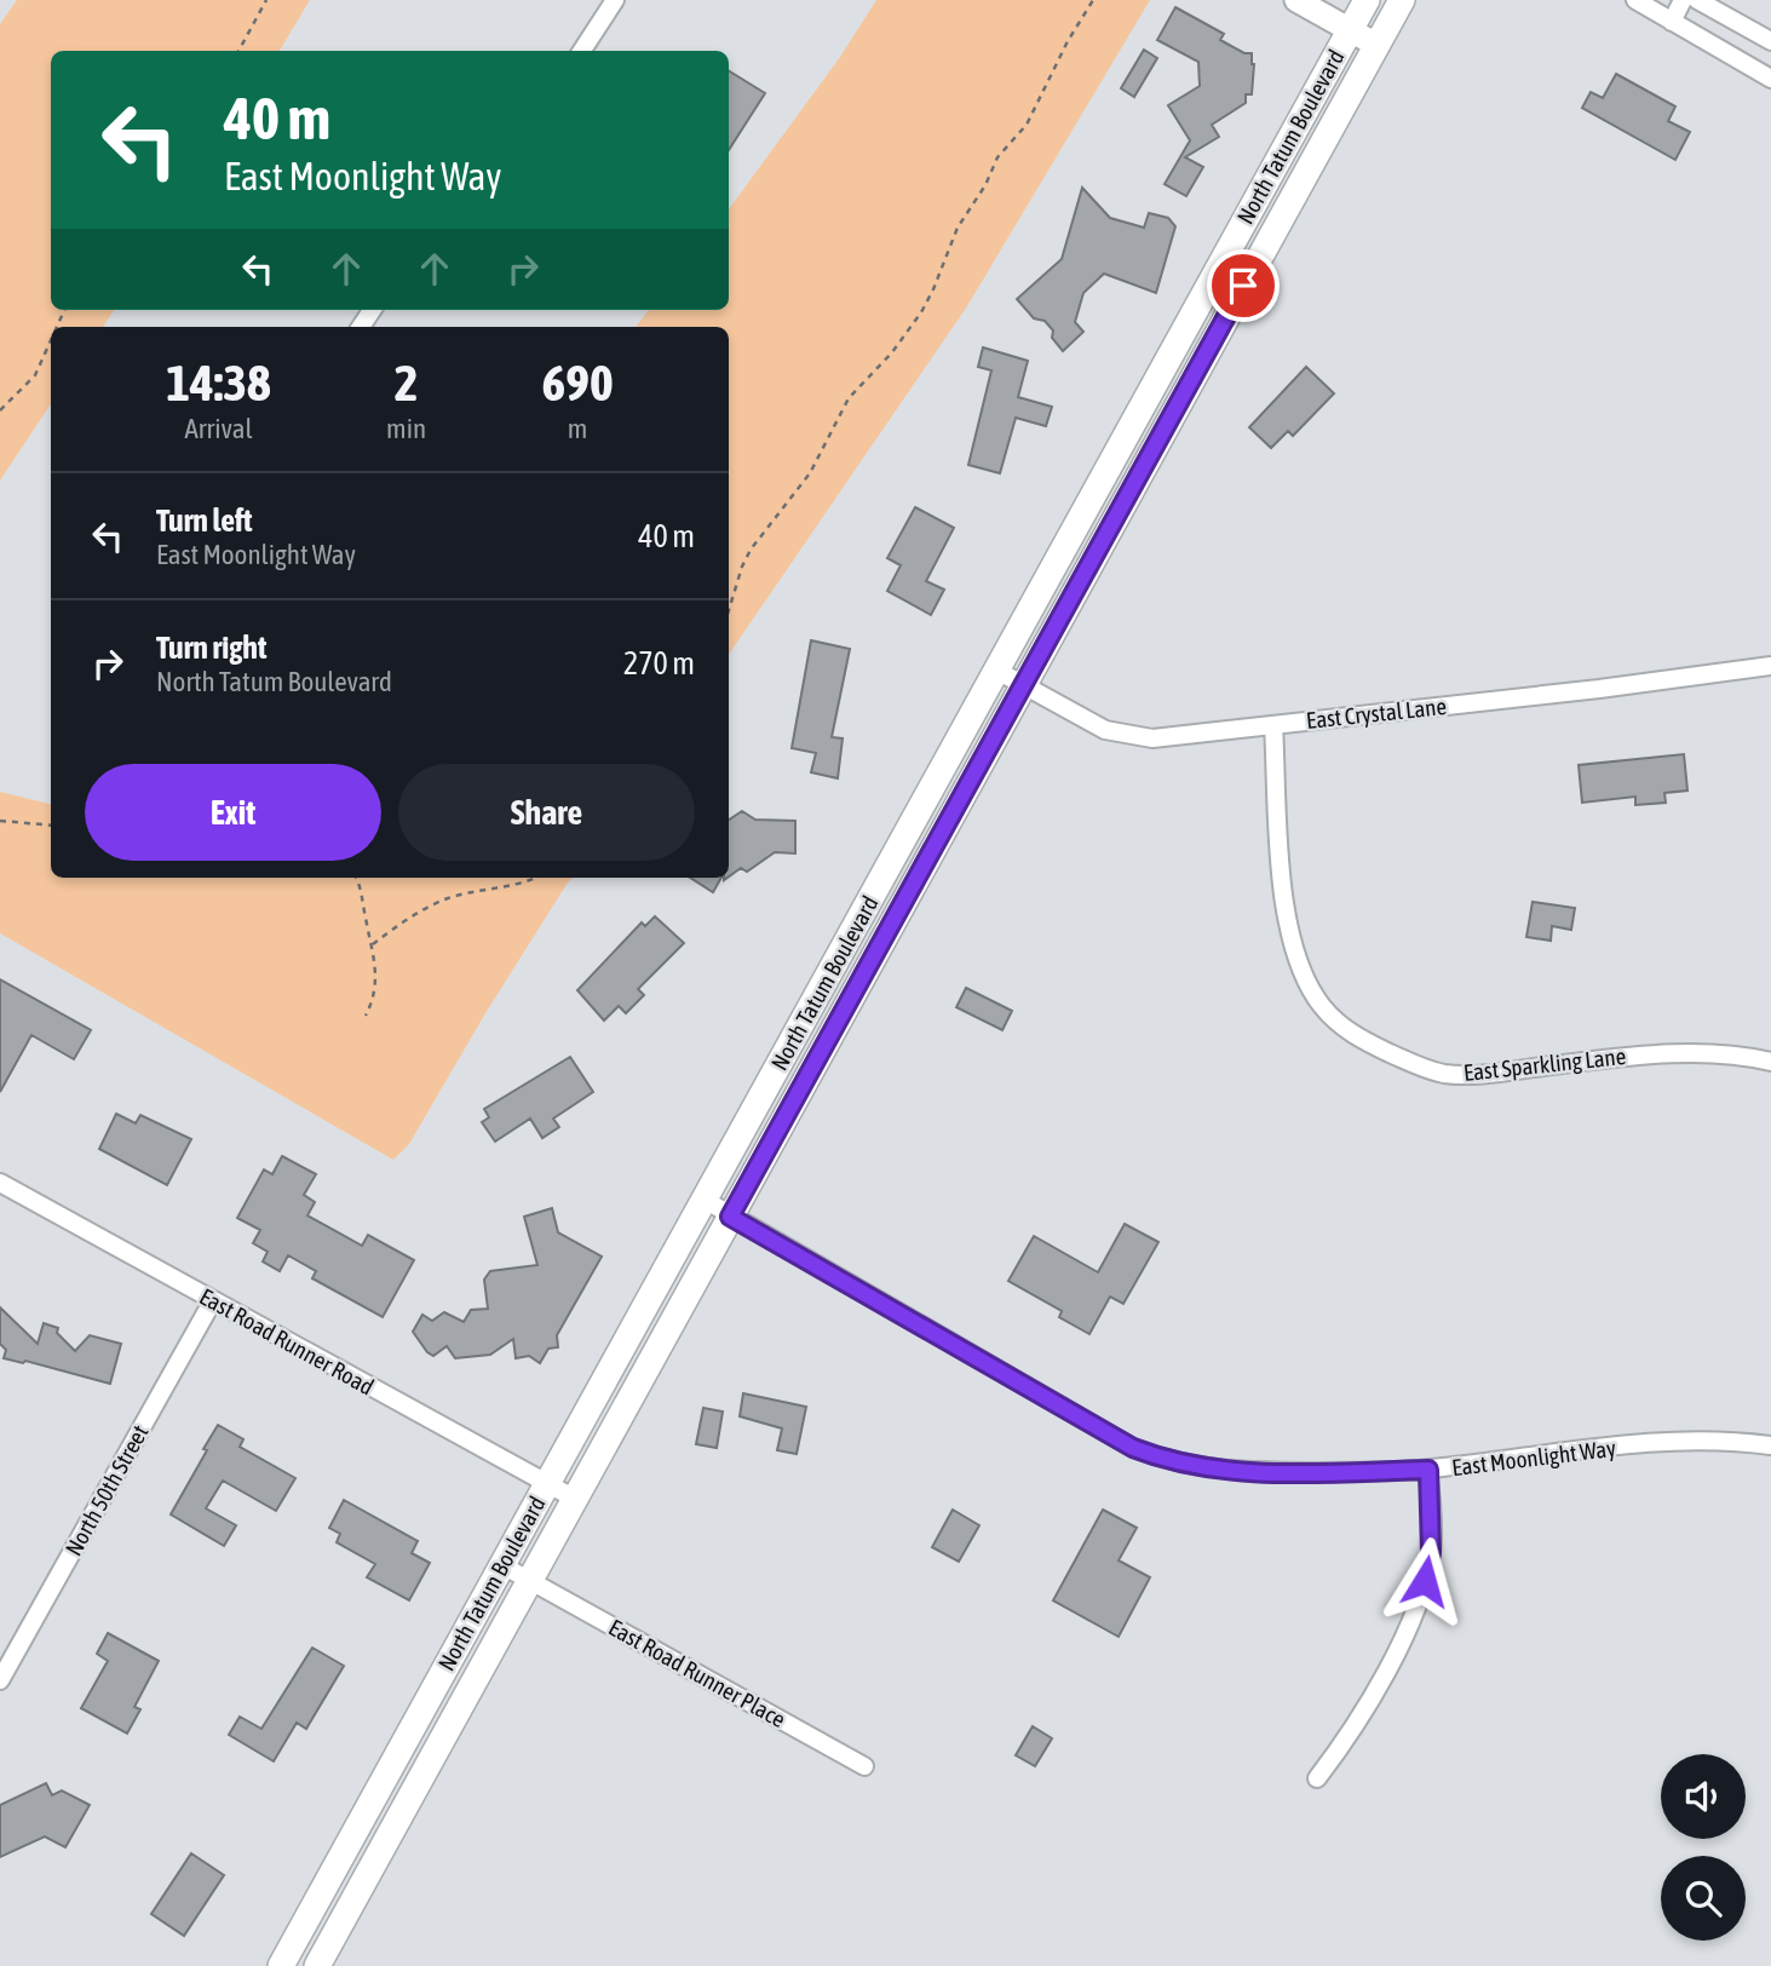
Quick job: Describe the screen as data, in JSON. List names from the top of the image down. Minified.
{"streets":{"main road":["North Tatum Boulevard"],"street":["East Crystal Lane","East Sparkling Lane","East Road Runner Road","East Moonlight Way","North 50th Street","East Road Runner Place"]},"crossings":[["North Tatum Boulevard","East Crystal Lane"],["North Tatum Boulevard","East Road Runner Road"],["North Tatum Boulevard","East Moonlight Way"],["North Tatum Boulevard","East Road Runner Place"],["East Crystal Lane","East Sparkling Lane"],["East Road Runner Road","North 50th Street"]],"page":{"turn":["40 m","East Moonlight Way"],"eta":["14:38","Arrival","2","min","690","m"],"list":[{"name":"Turn left","note":"East Moonlight Way","value":"40 m"},{"name":"Turn right","note":"North Tatum Boulevard","value":"270 m"}],"buttons":["Exit","Share"]}}
